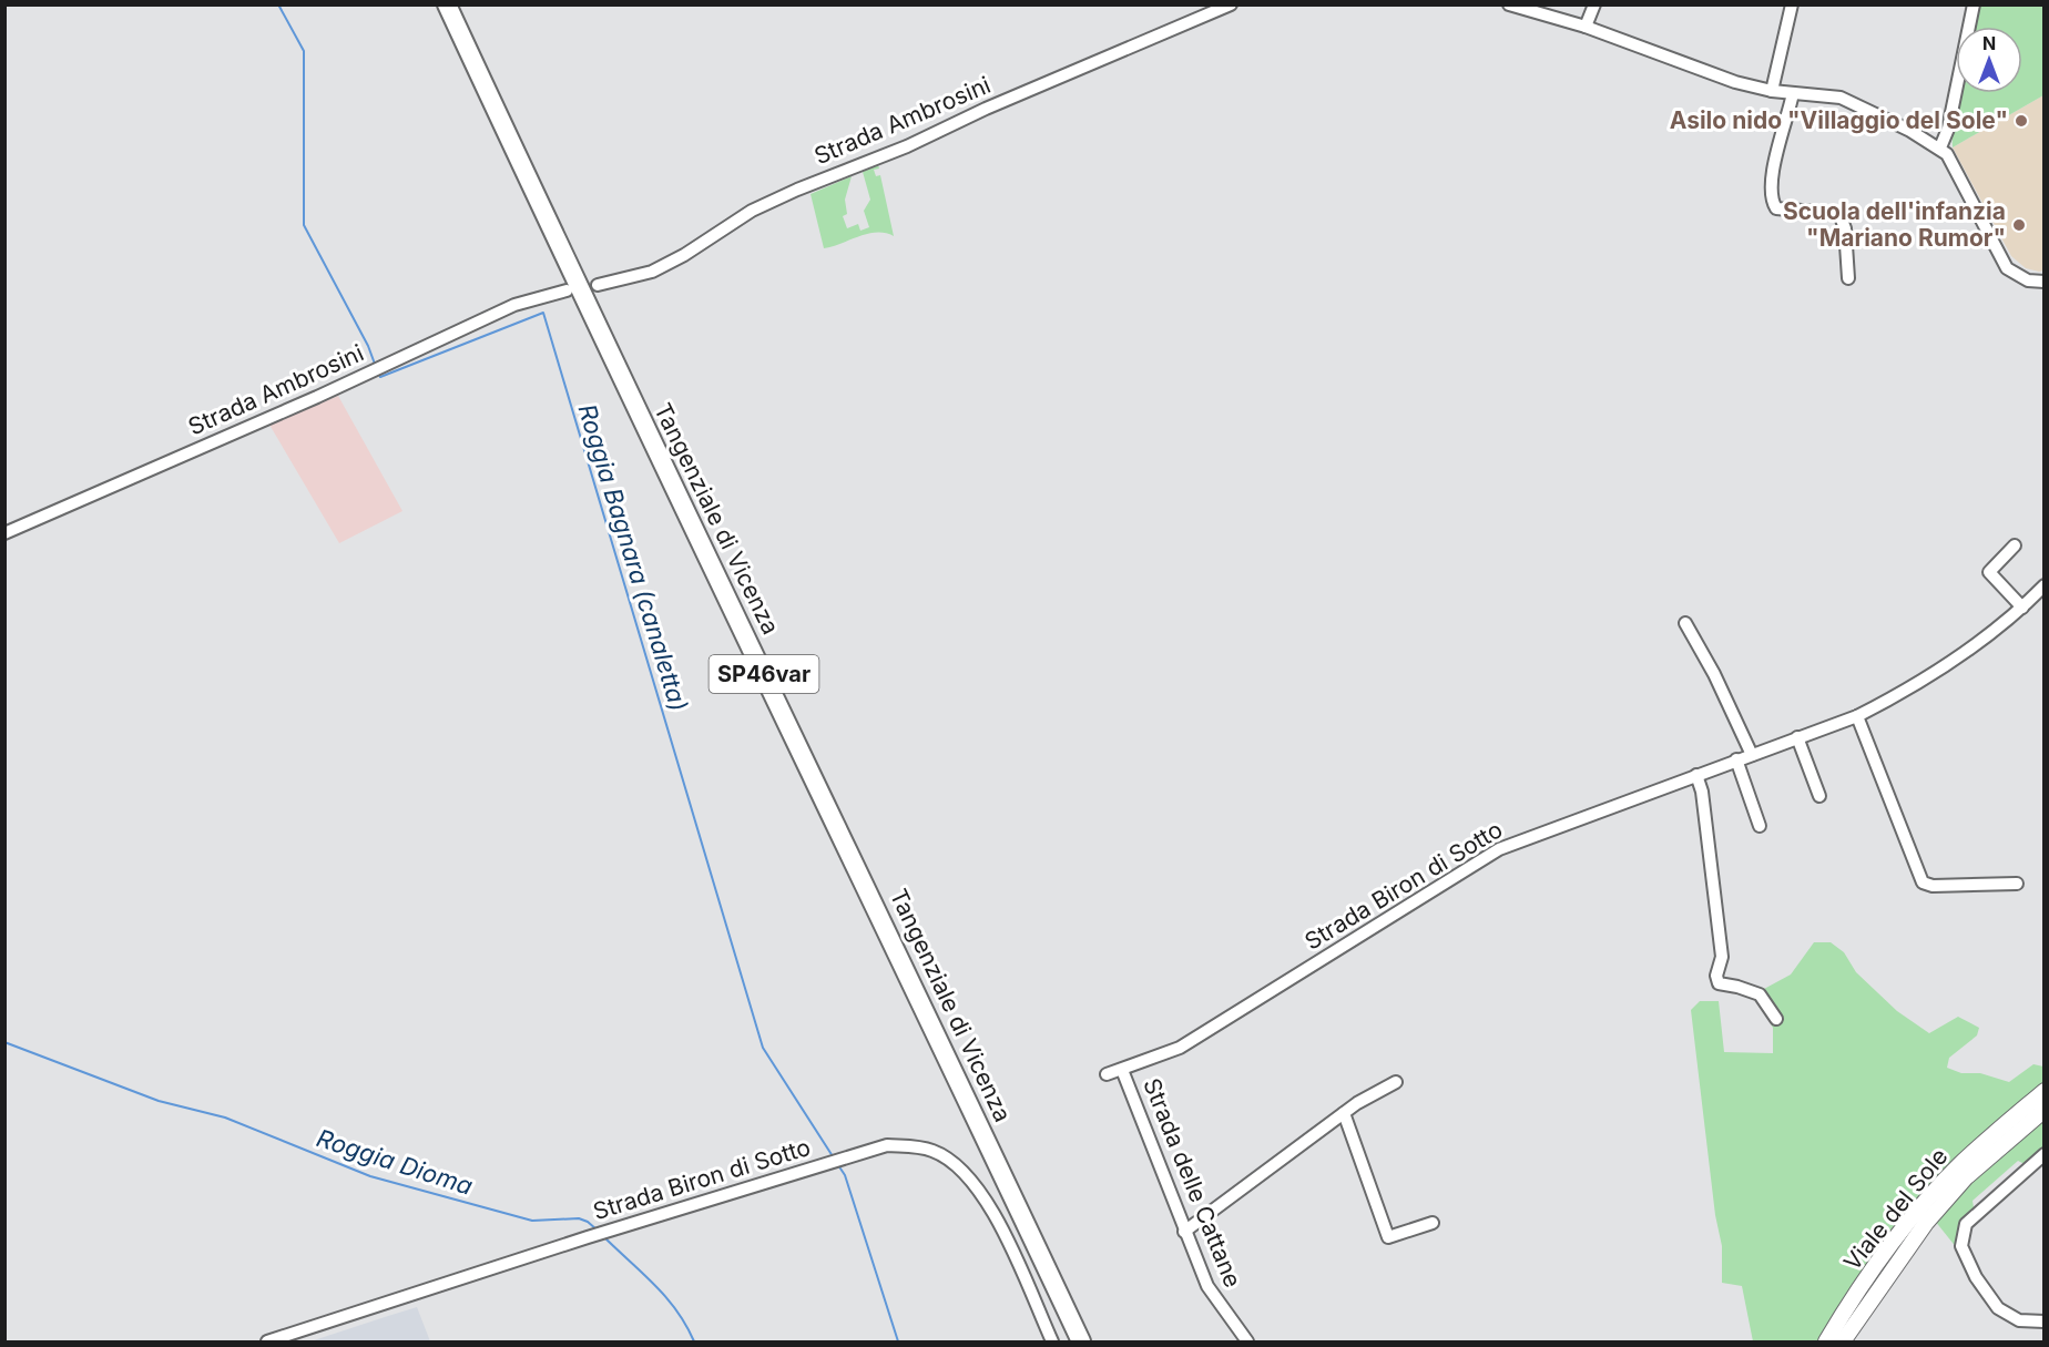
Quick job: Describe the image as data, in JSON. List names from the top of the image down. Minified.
{"streets":{"highway":["Tangenziale di Vicenza","SP46var"],"main road":["Viale del Sole"],"street":["Strada Ambrosini","Strada Biron di Sotto","Strada delle Cattane"]},"crossings":[["Strada Biron di Sotto","Strada delle Cattane"]],"water":["Roggia Bagnara (canaletta)","Roggia Dioma"],"places":["Asilo nido \"Villaggio del Sole\"","Scuola dell'infanzia \"Mariano Rumor\""],"north":"top"}
